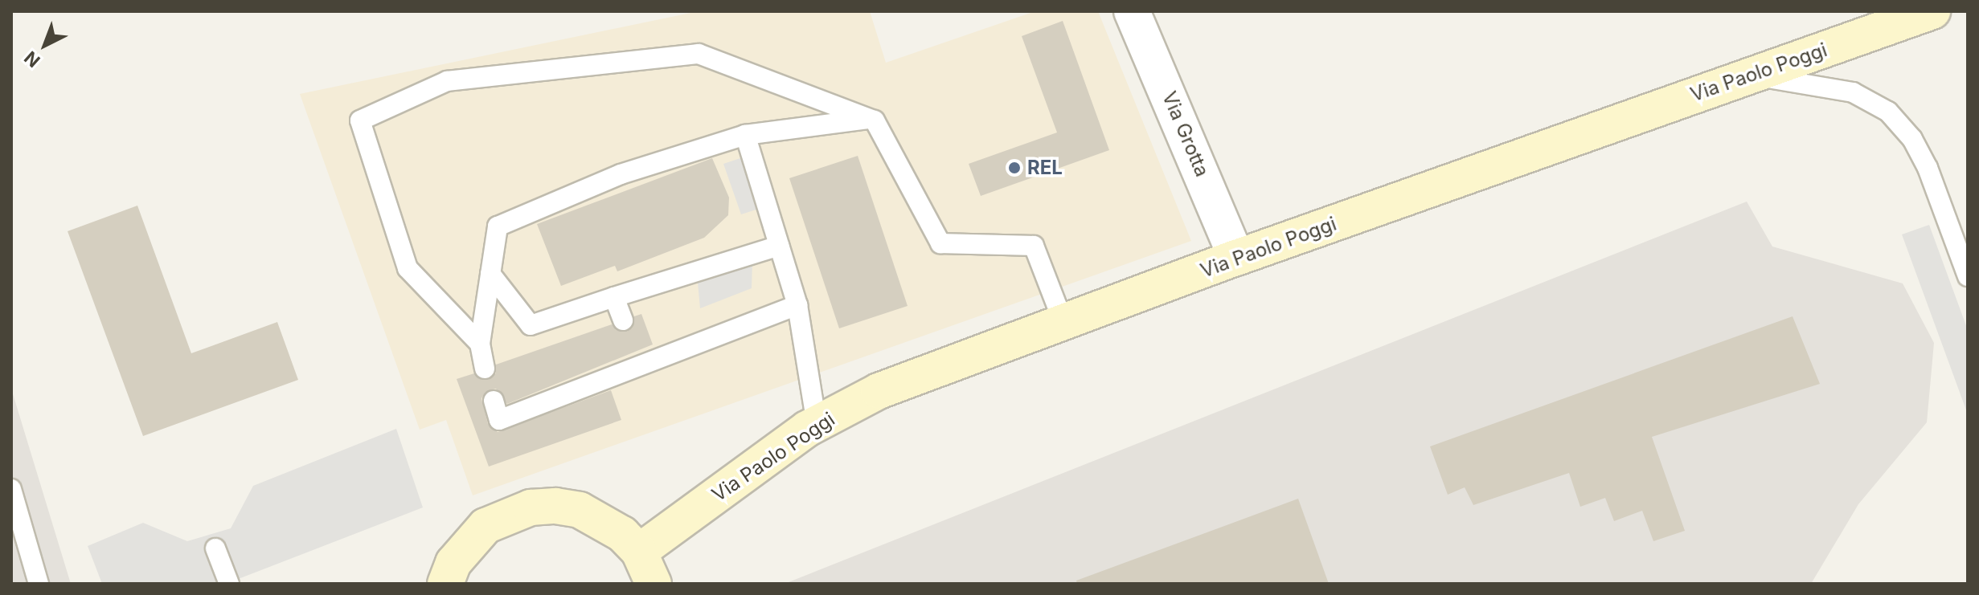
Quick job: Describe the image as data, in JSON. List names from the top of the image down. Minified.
{"streets":{"main road":["Via Paolo Poggi"],"street":["Via Grotta"]},"crossings":[["Via Paolo Poggi","Via Grotta"]],"places":["REL"],"north":"bottom left"}
